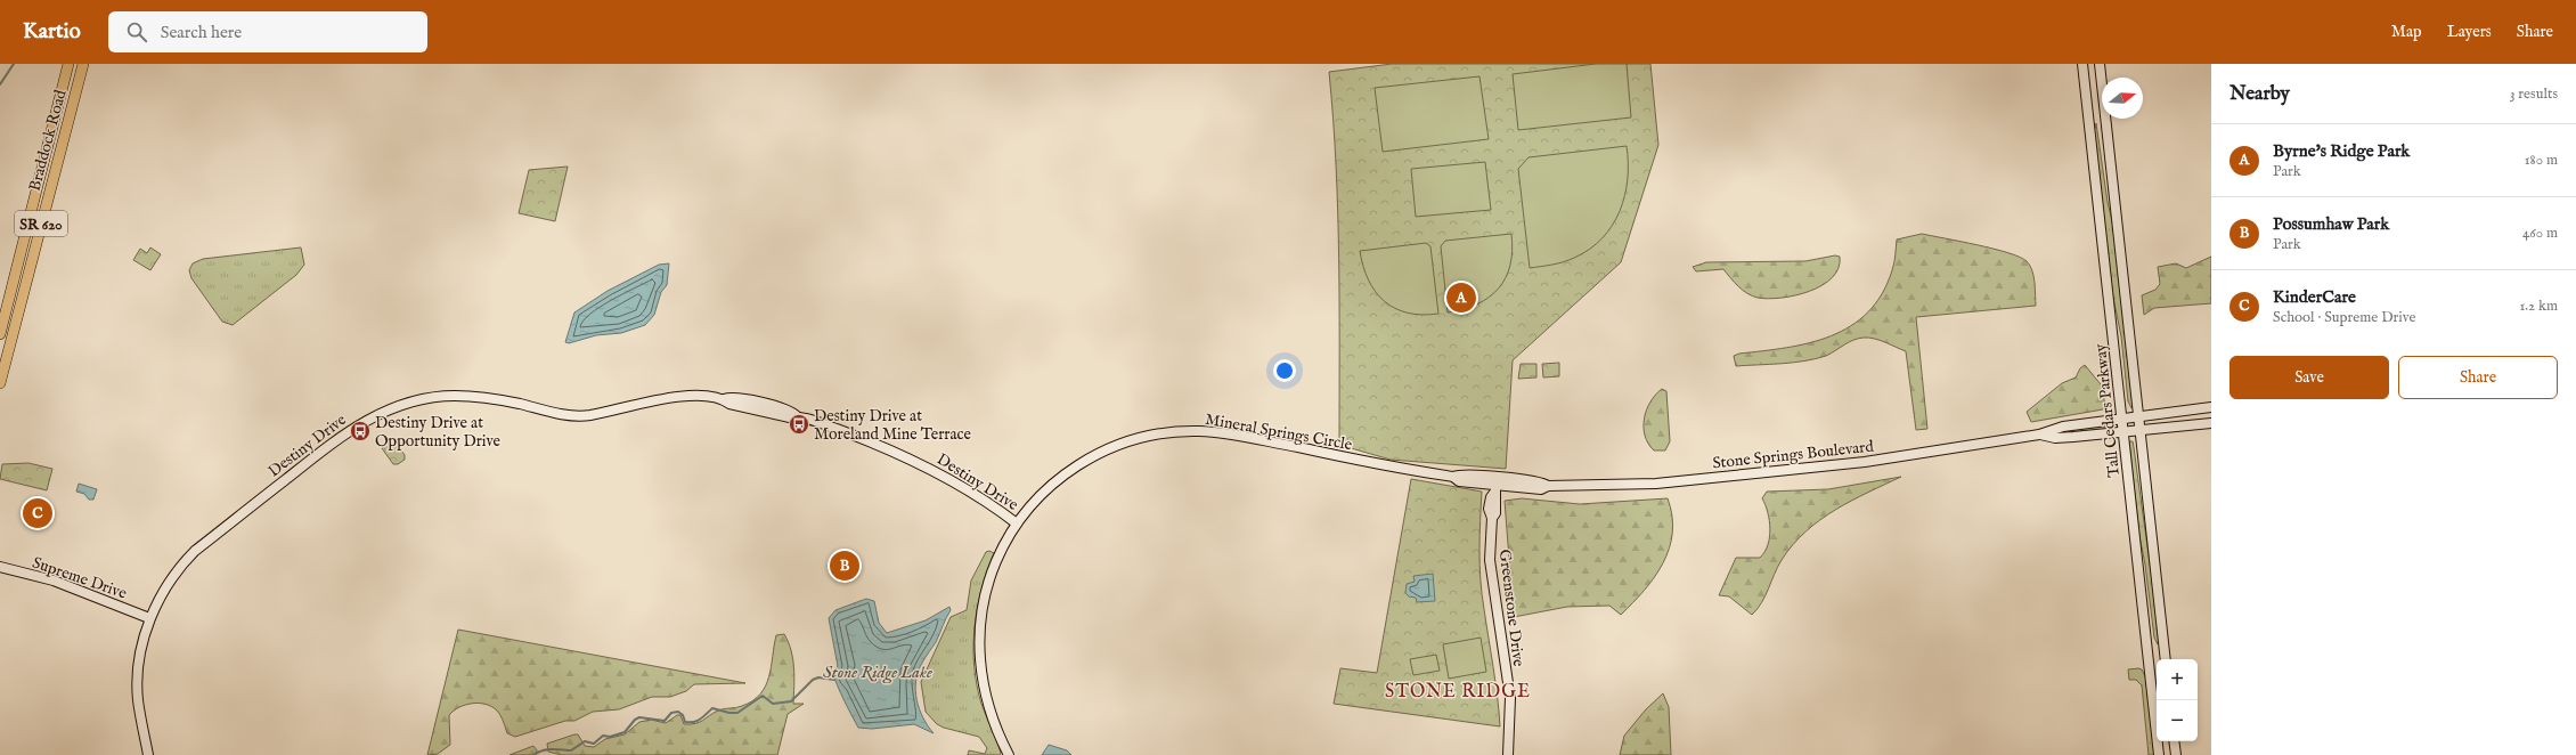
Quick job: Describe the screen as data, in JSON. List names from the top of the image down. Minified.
{"streets":{"main road":["Braddock Road","SR 620"],"street":["Tall Cedars Parkway","Mineral Springs Circle","Destiny Drive","Stone Springs Boulevard","Supreme Drive","Greenstone Drive"]},"crossings":[["Tall Cedars Parkway","Stone Springs Boulevard"],["Mineral Springs Circle","Destiny Drive"],["Mineral Springs Circle","Stone Springs Boulevard"],["Mineral Springs Circle","Greenstone Drive"],["Destiny Drive","Supreme Drive"],["Stone Springs Boulevard","Greenstone Drive"]],"districts":["STONE RIDGE"],"water":["Stone Ridge Lake"],"places":{"bus stop":["Destiny Drive at Moreland Mine Terrace","Destiny Drive at Opportunity Drive"]},"north":"right","page":{"header":"Kartio","search":"Search here","nav":["Map","Layers","Share"],"heading":["Nearby","3 results"],"list":[{"mark":"A","name":"Byrne's Ridge Park","note":"Park","value":"180 m"},{"mark":"B","name":"Possumhaw Park","note":"Park","value":"460 m"},{"mark":"C","name":"KinderCare","note":"School · Supreme Drive","value":"1.2 km"}],"pins":["A","C","B"],"buttons":["Save","Share"],"map_buttons":["+","−"]}}
